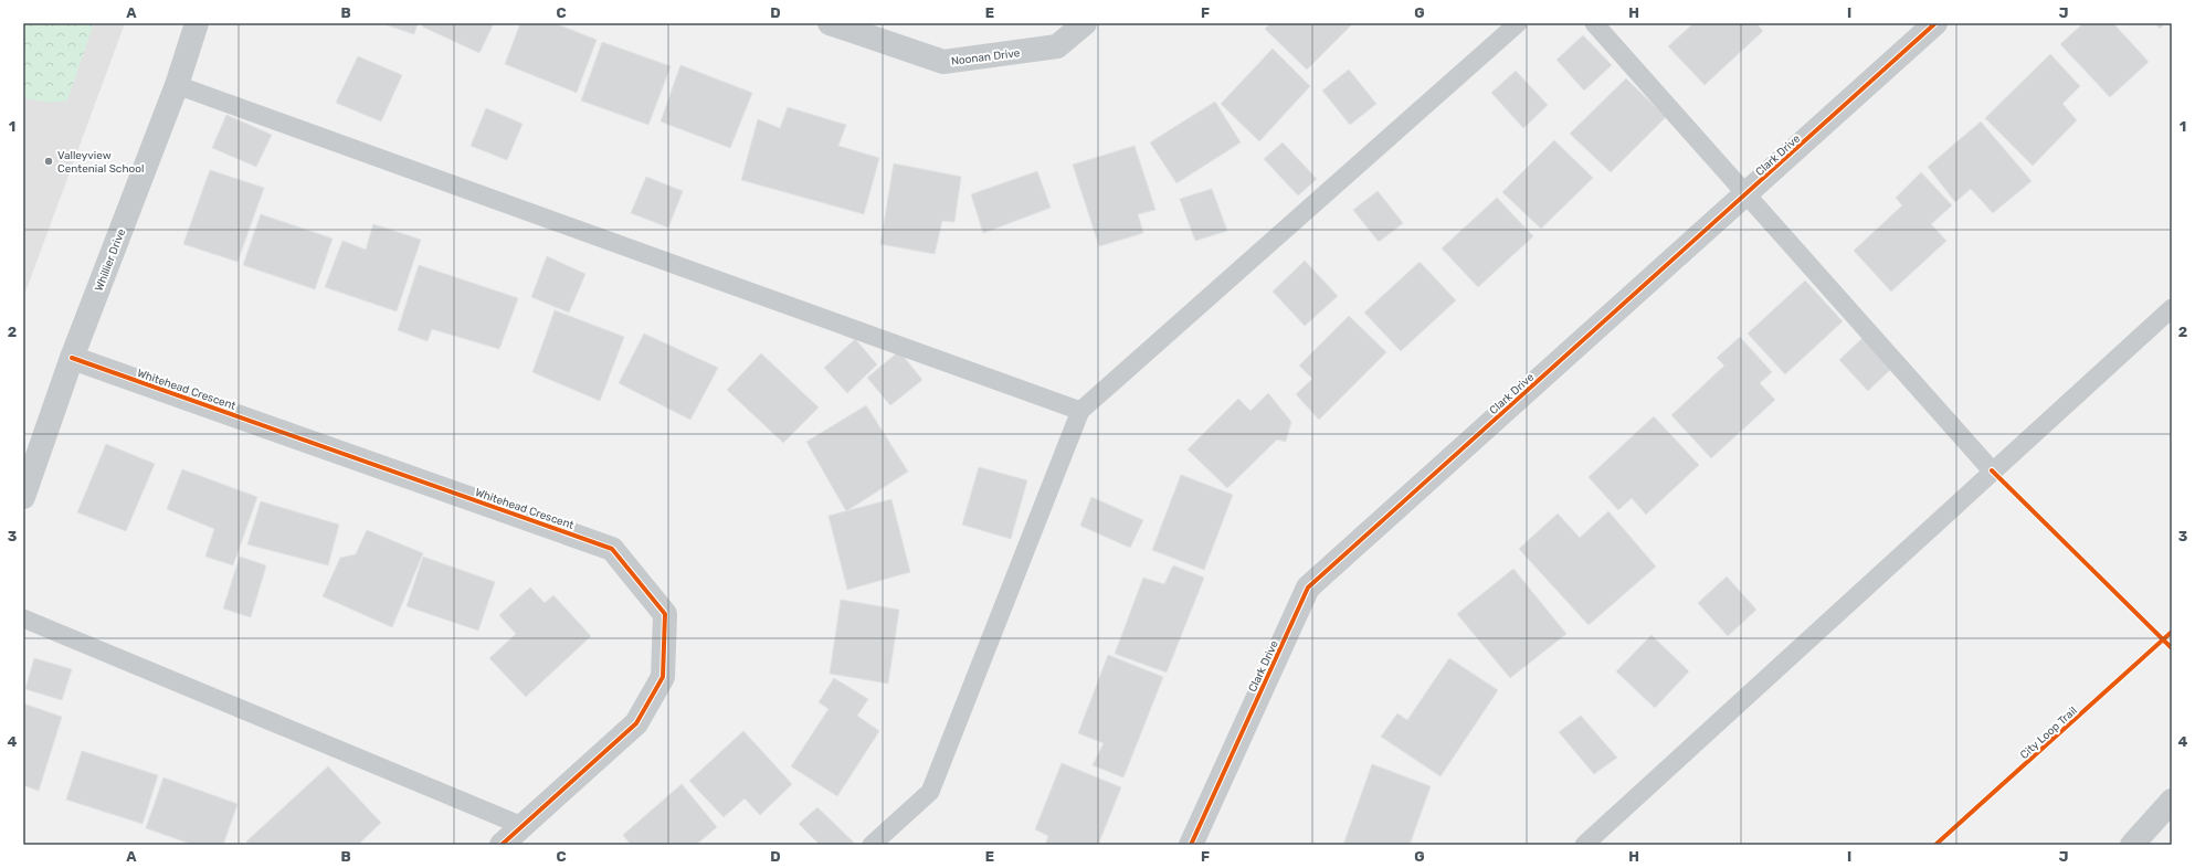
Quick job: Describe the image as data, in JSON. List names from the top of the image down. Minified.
{"streets":{"street":["Noonan Drive","Clark Drive","Whillier Drive","Whitehead Crescent"],"cycle path":["City Loop Trail"]},"crossings":[["Whillier Drive","Whitehead Crescent"]],"places":["Valleyview Centenial School"],"grid":{"columns":["A","B","C","D","E","F","G","H","I","J"],"rows":["1","2","3","4"]}}
